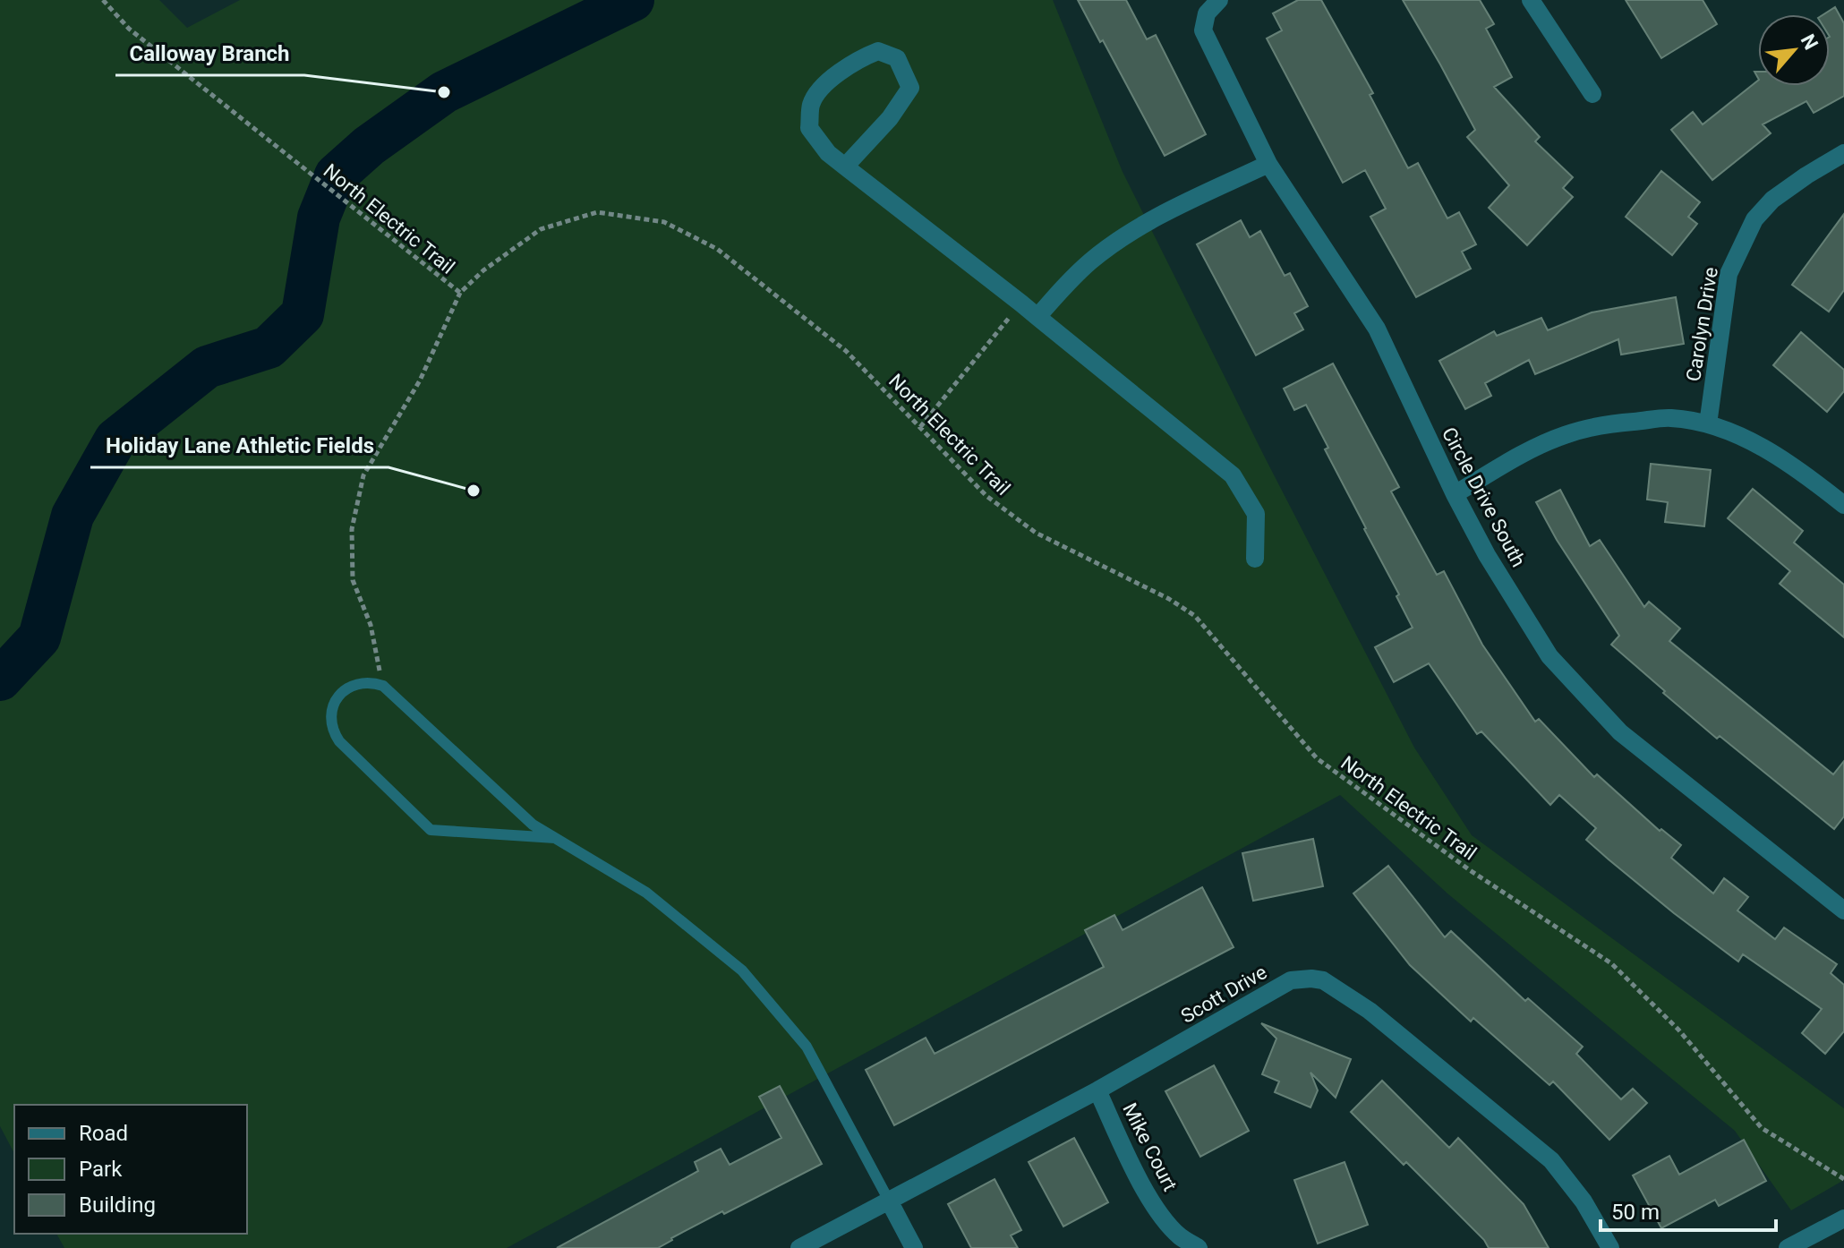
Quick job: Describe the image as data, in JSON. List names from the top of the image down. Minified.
{"streets":{"street":["Carolyn Drive","Circle Drive South","Scott Drive","Mike Court"],"path":["North Electric Trail"]},"crossings":[["Scott Drive","Mike Court"]],"places":["Calloway Branch","Holiday Lane Athletic Fields"],"legend":["Road","Park","Building"],"scale_bar":"50 m","north":"top right"}
